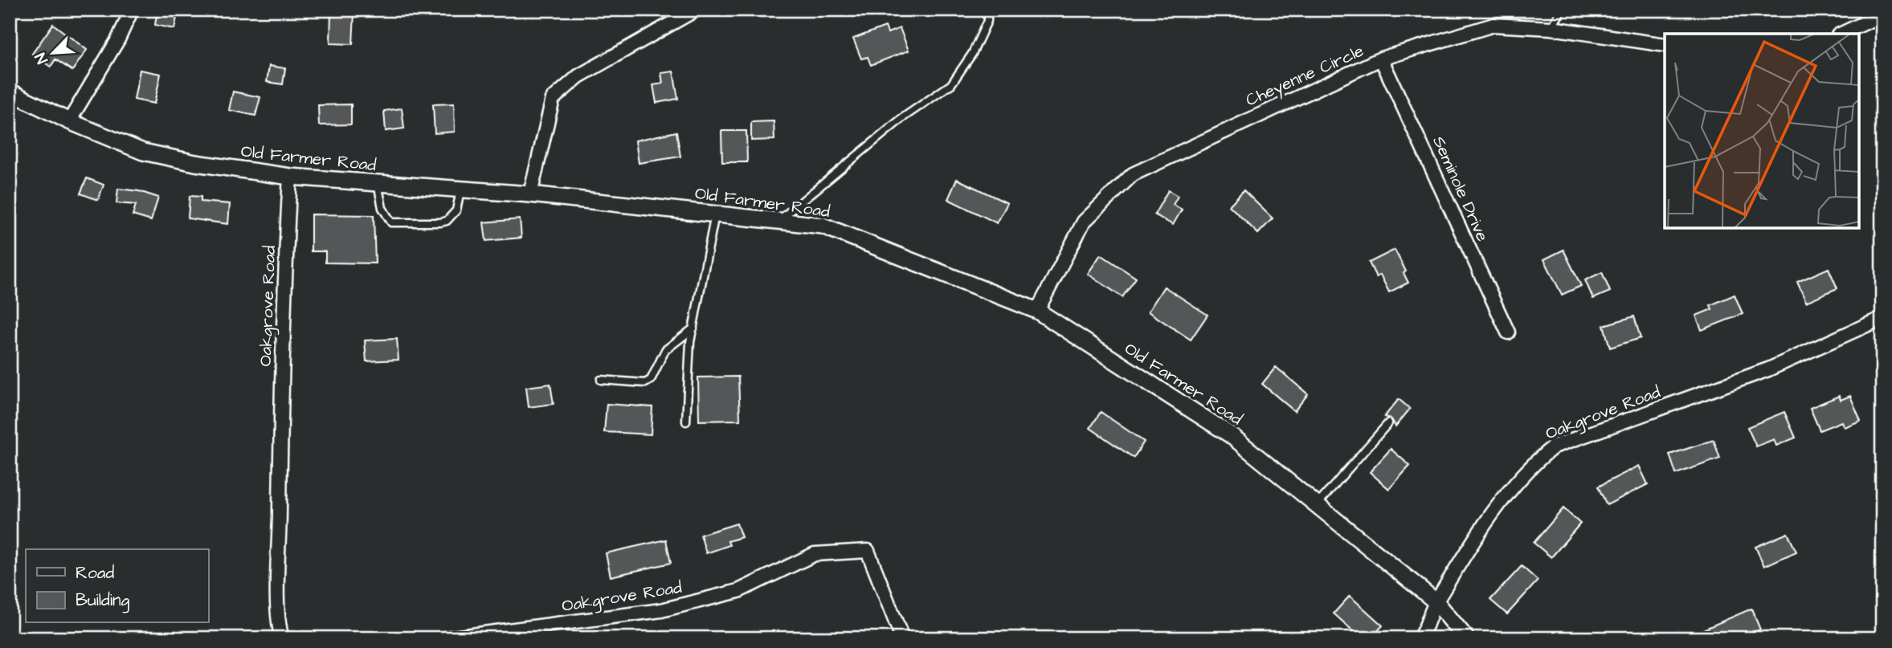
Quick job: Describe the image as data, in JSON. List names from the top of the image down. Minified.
{"streets":{"street":["Cheyenne Circle","Old Farmer Road","Seminole Drive","Oakgrove Road"]},"crossings":[["Cheyenne Circle","Old Farmer Road"],["Cheyenne Circle","Seminole Drive"],["Old Farmer Road","Oakgrove Road"]],"legend":["Road","Building"],"north":"bottom left"}
